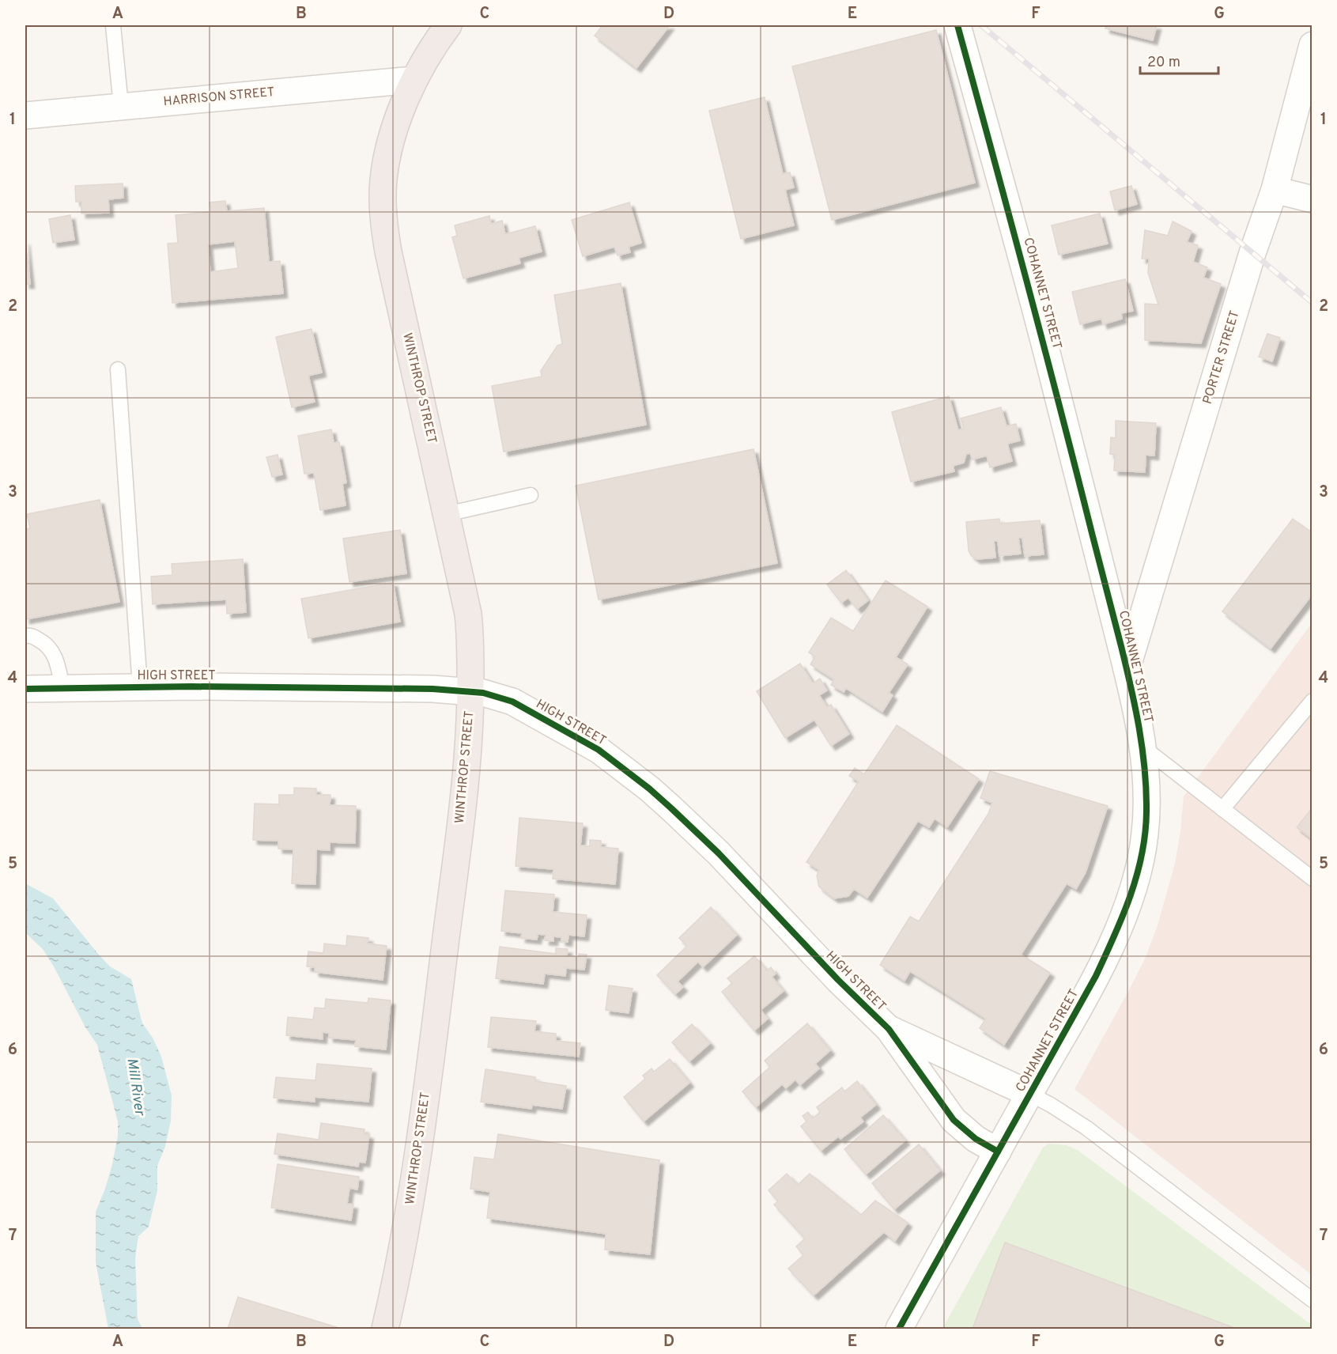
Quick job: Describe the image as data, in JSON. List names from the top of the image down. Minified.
{"streets":{"highway":["WINTHROP STREET"],"street":["HARRISON STREET","COHANNET STREET","PORTER STREET","HIGH STREET"]},"crossings":[["HARRISON STREET","WINTHROP STREET"],["COHANNET STREET","PORTER STREET"],["COHANNET STREET","HIGH STREET"],["WINTHROP STREET","HIGH STREET"]],"water":["Mill River"],"scale_bar":"20 m","grid":{"columns":["A","B","C","D","E","F","G"],"rows":["1","2","3","4","5","6","7"]}}
